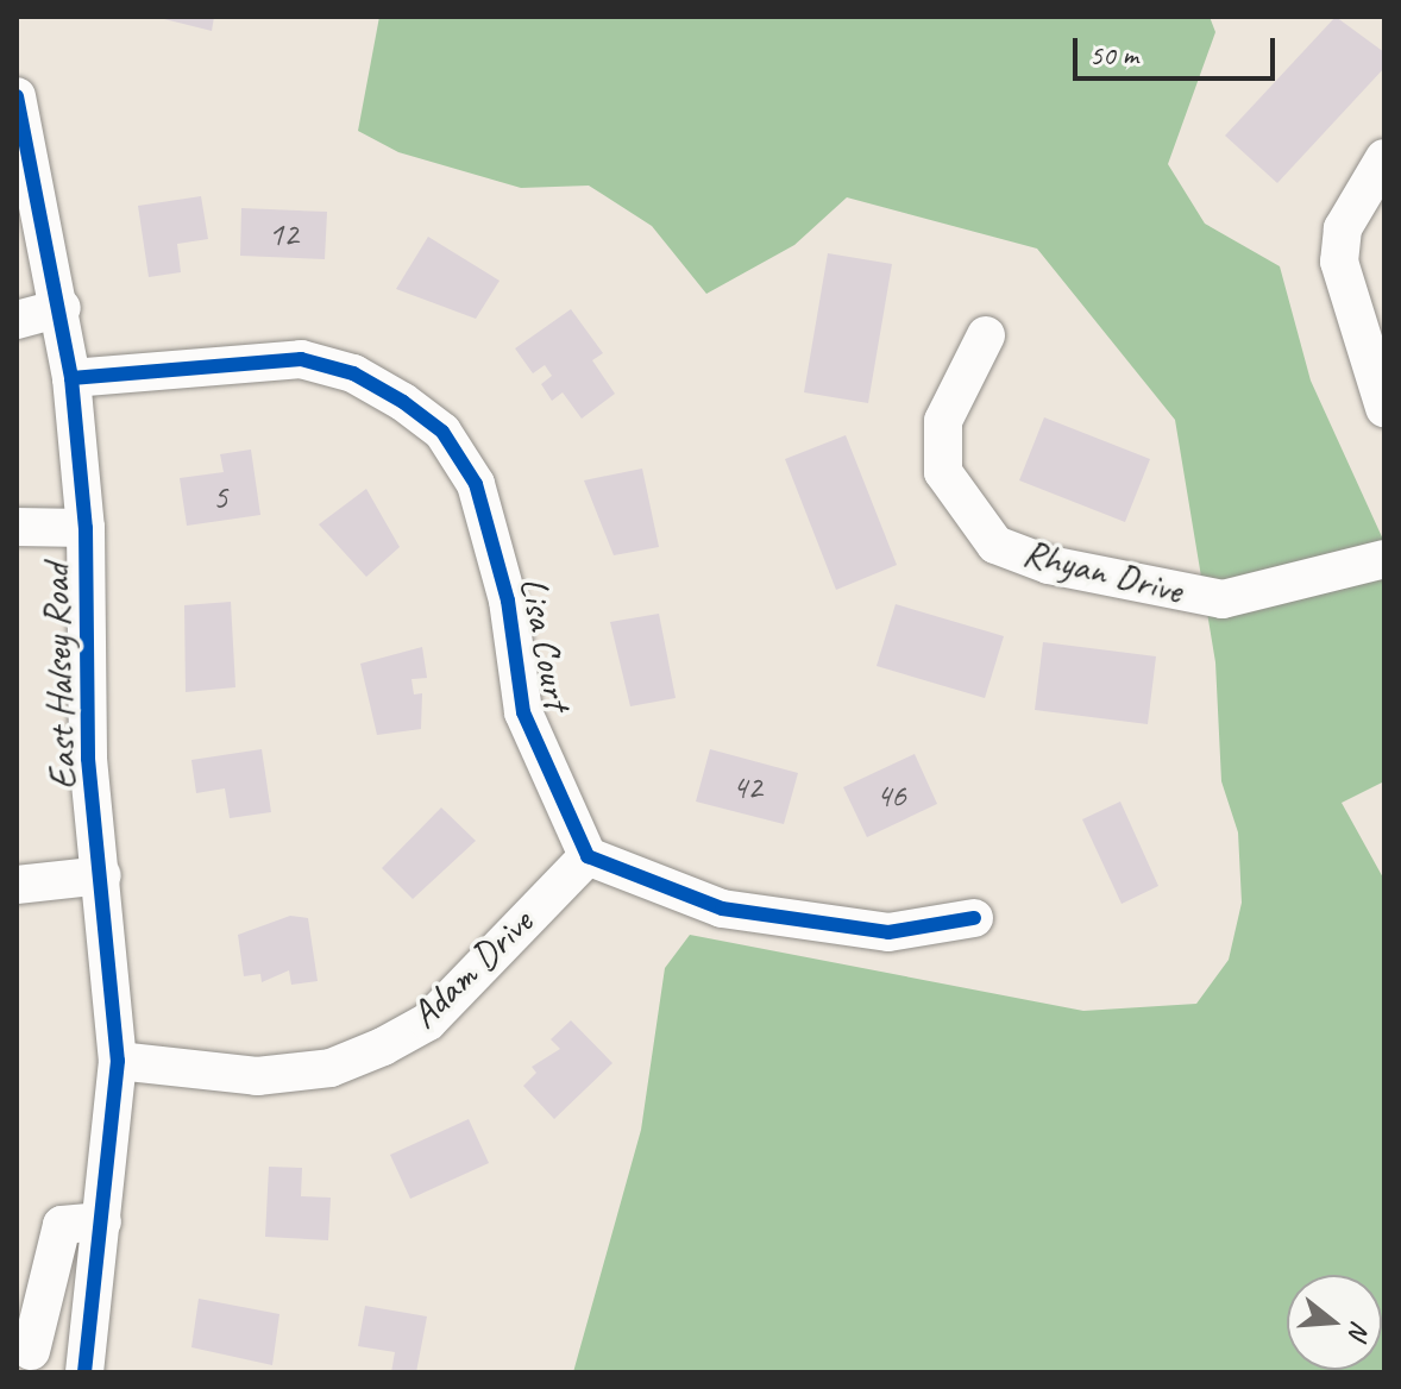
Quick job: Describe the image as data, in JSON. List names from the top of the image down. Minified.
{"streets":{"street":["Rhyan Drive","Lisa Court","East Halsey Road","Adam Drive"]},"crossings":[["Lisa Court","East Halsey Road"],["Lisa Court","Adam Drive"],["East Halsey Road","Adam Drive"]],"house_numbers":["12","5","42","46"],"scale_bar":"50 m","north":"right"}
